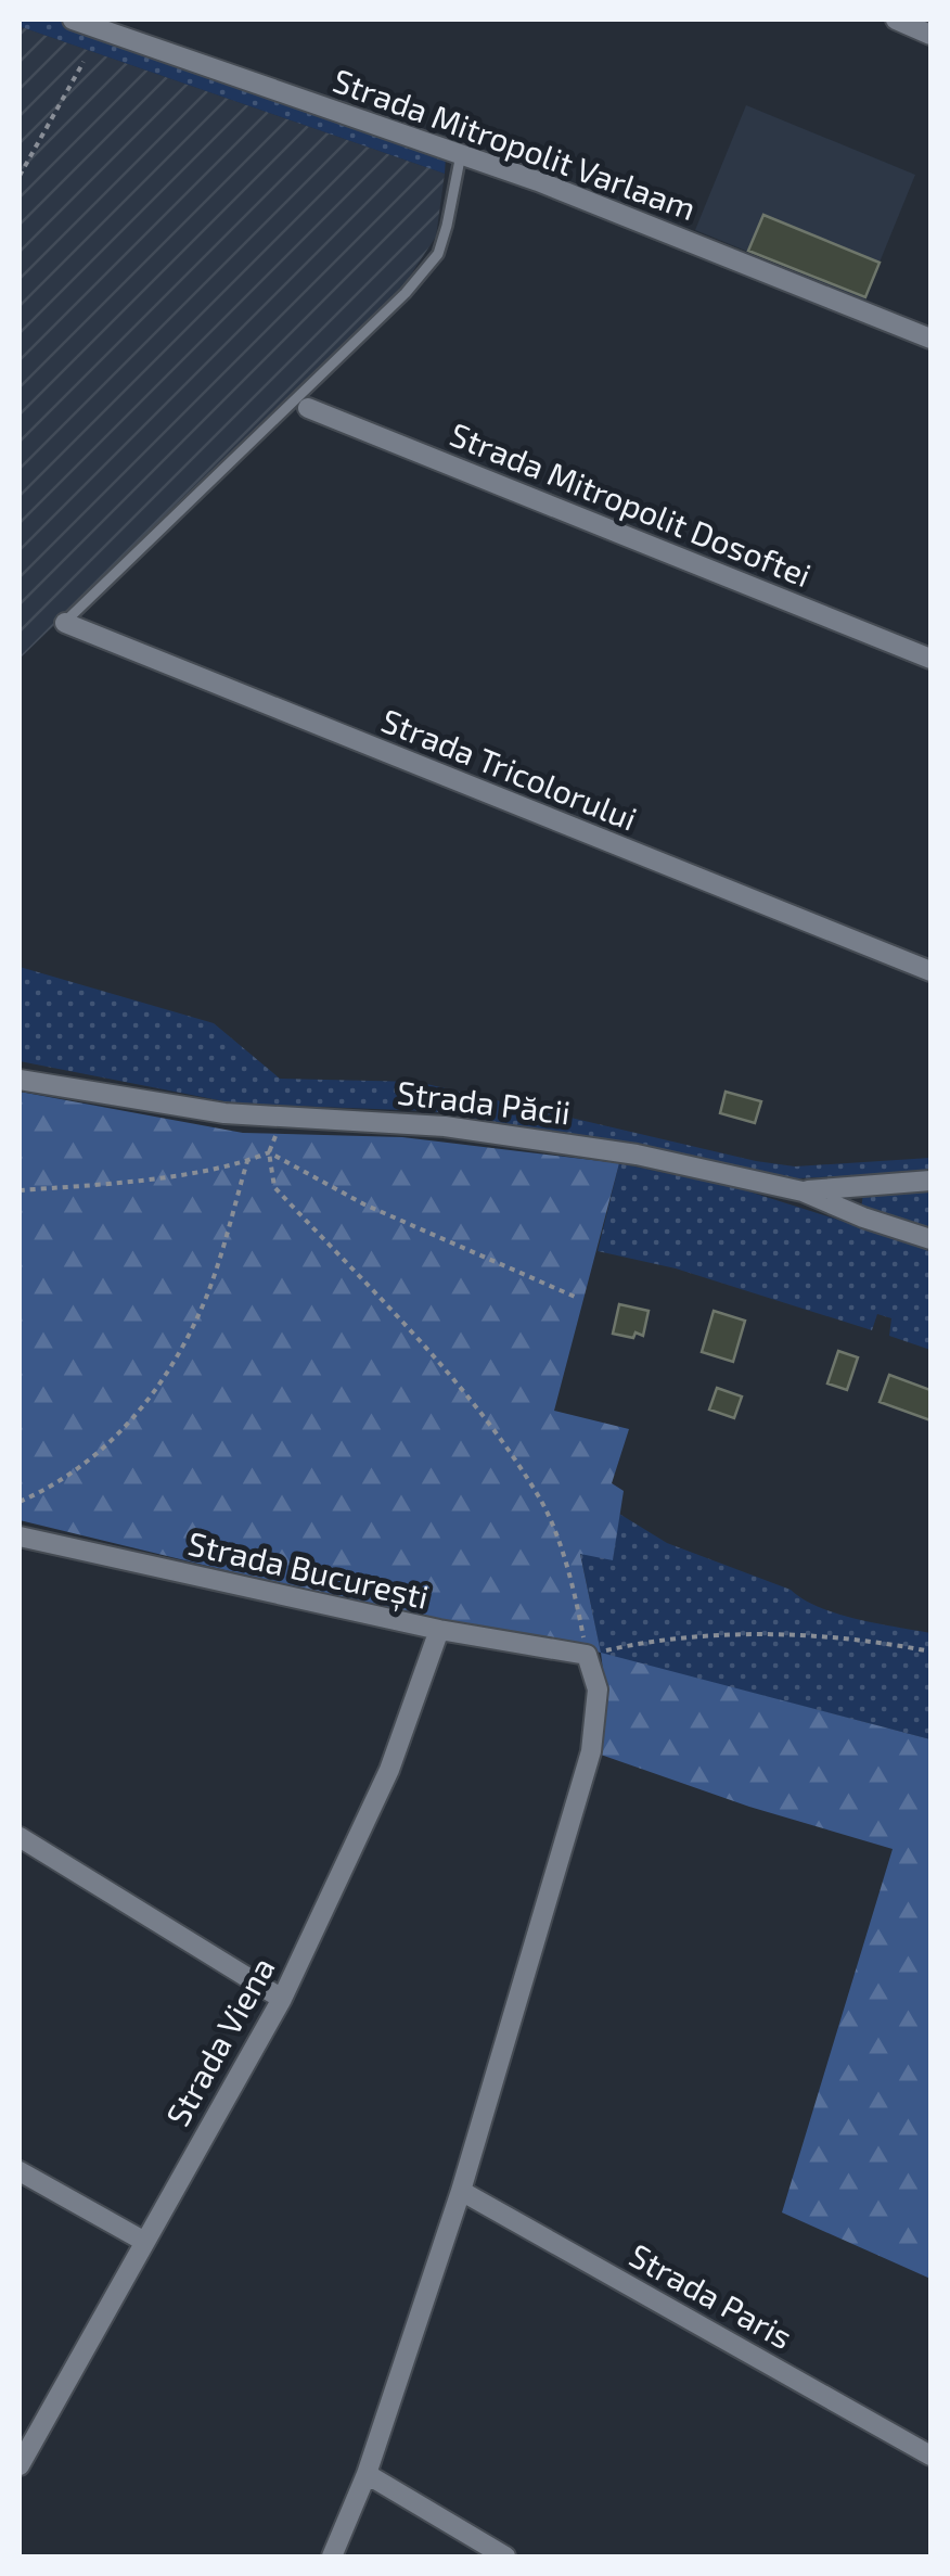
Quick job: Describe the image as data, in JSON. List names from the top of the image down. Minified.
{"streets":{"street":["Strada Mitropolit Varlaam","Strada Mitropolit Dosoftei","Strada Tricolorului","Strada Păcii","Strada București","Strada Viena","Strada Paris"]},"crossings":[["Strada București","Strada Viena"]]}
